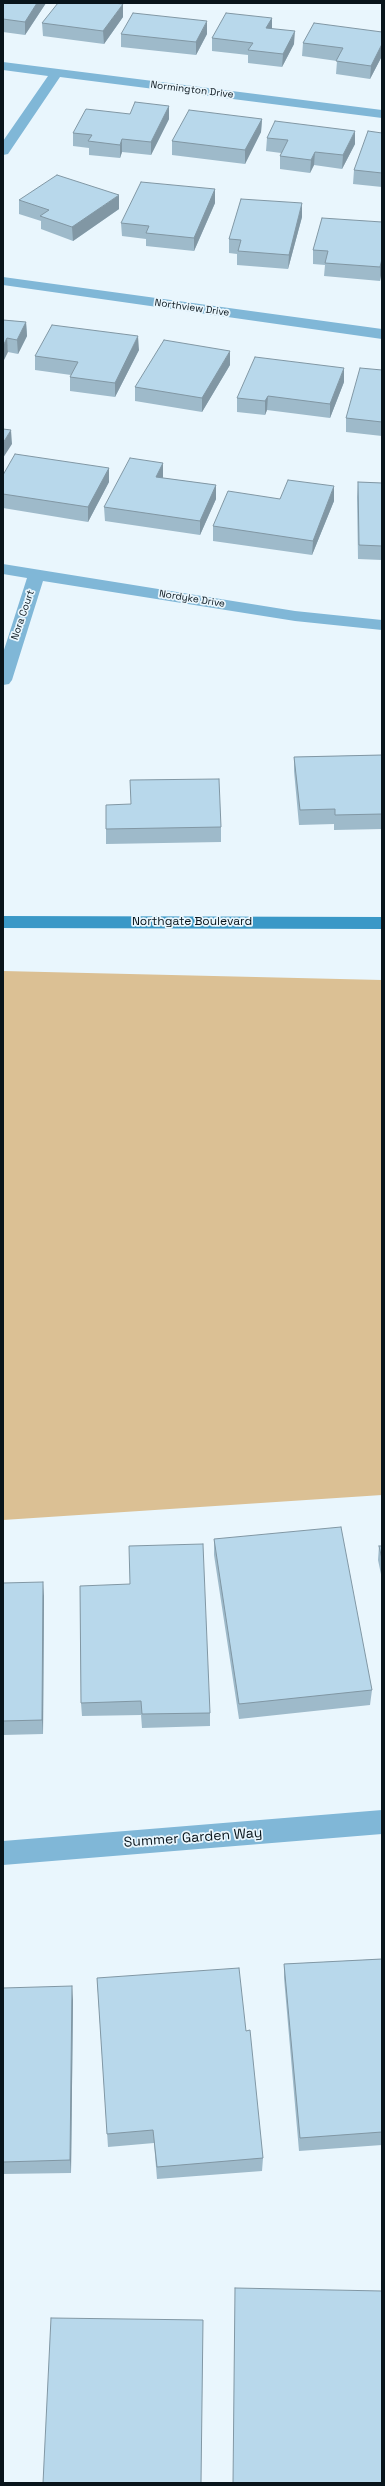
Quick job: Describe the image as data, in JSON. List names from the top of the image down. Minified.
{"streets":{"main road":["Northgate Boulevard"],"street":["Normington Drive","Northview Drive","Nordyke Drive","Nora Court","Summer Garden Way"]},"crossings":[["Nordyke Drive","Nora Court"]]}
